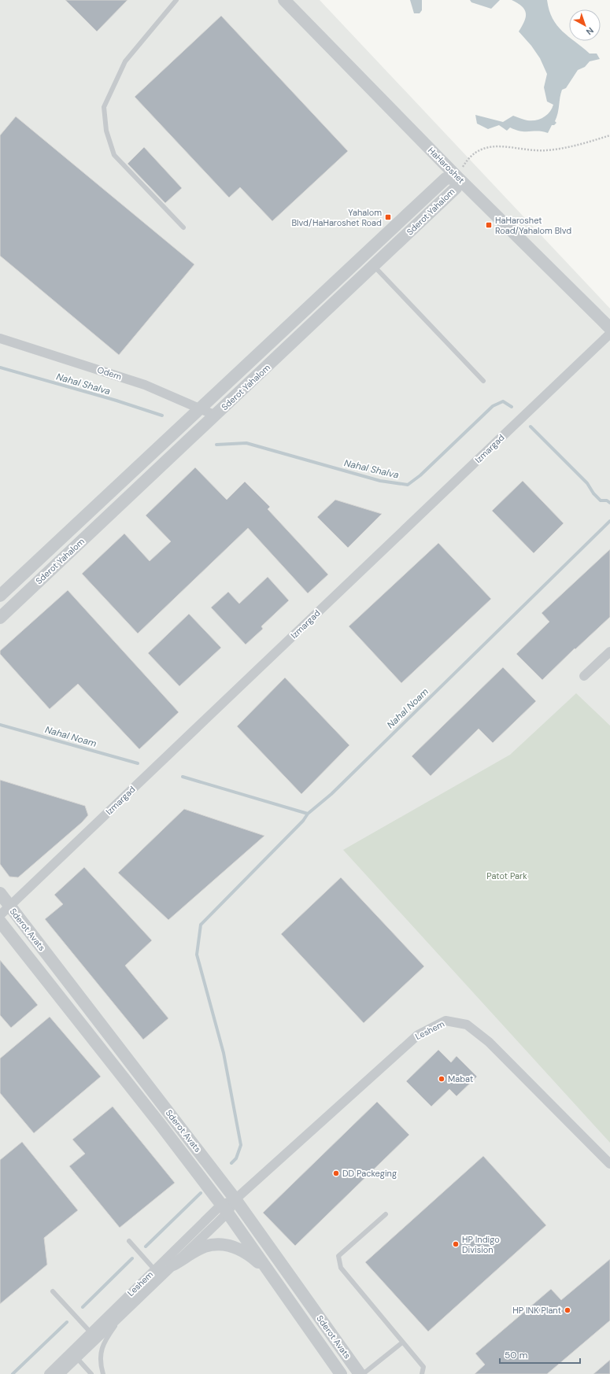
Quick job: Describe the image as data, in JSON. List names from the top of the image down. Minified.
{"streets":{"street":["HaHaroshet","Sderot Yahalom","Odem","Izmargad","Sderot Avats","Leshem"]},"crossings":[["HaHaroshet","Sderot Yahalom"],["Sderot Yahalom","Odem"],["Izmargad","Sderot Avats"],["Sderot Avats","Leshem"]],"water":["Nahal Shalva","Nahal Noam"],"parks":["Patot Park"],"places":{"transit":["Yahalom Blvd/HaHaroshet Road","HaHaroshet Road/Yahalom Blvd"],"other":["Mabat","DD Packeging","HP Indigo Division","HP INK Plant"]},"scale_bar":"50 m","north":"bottom right"}
